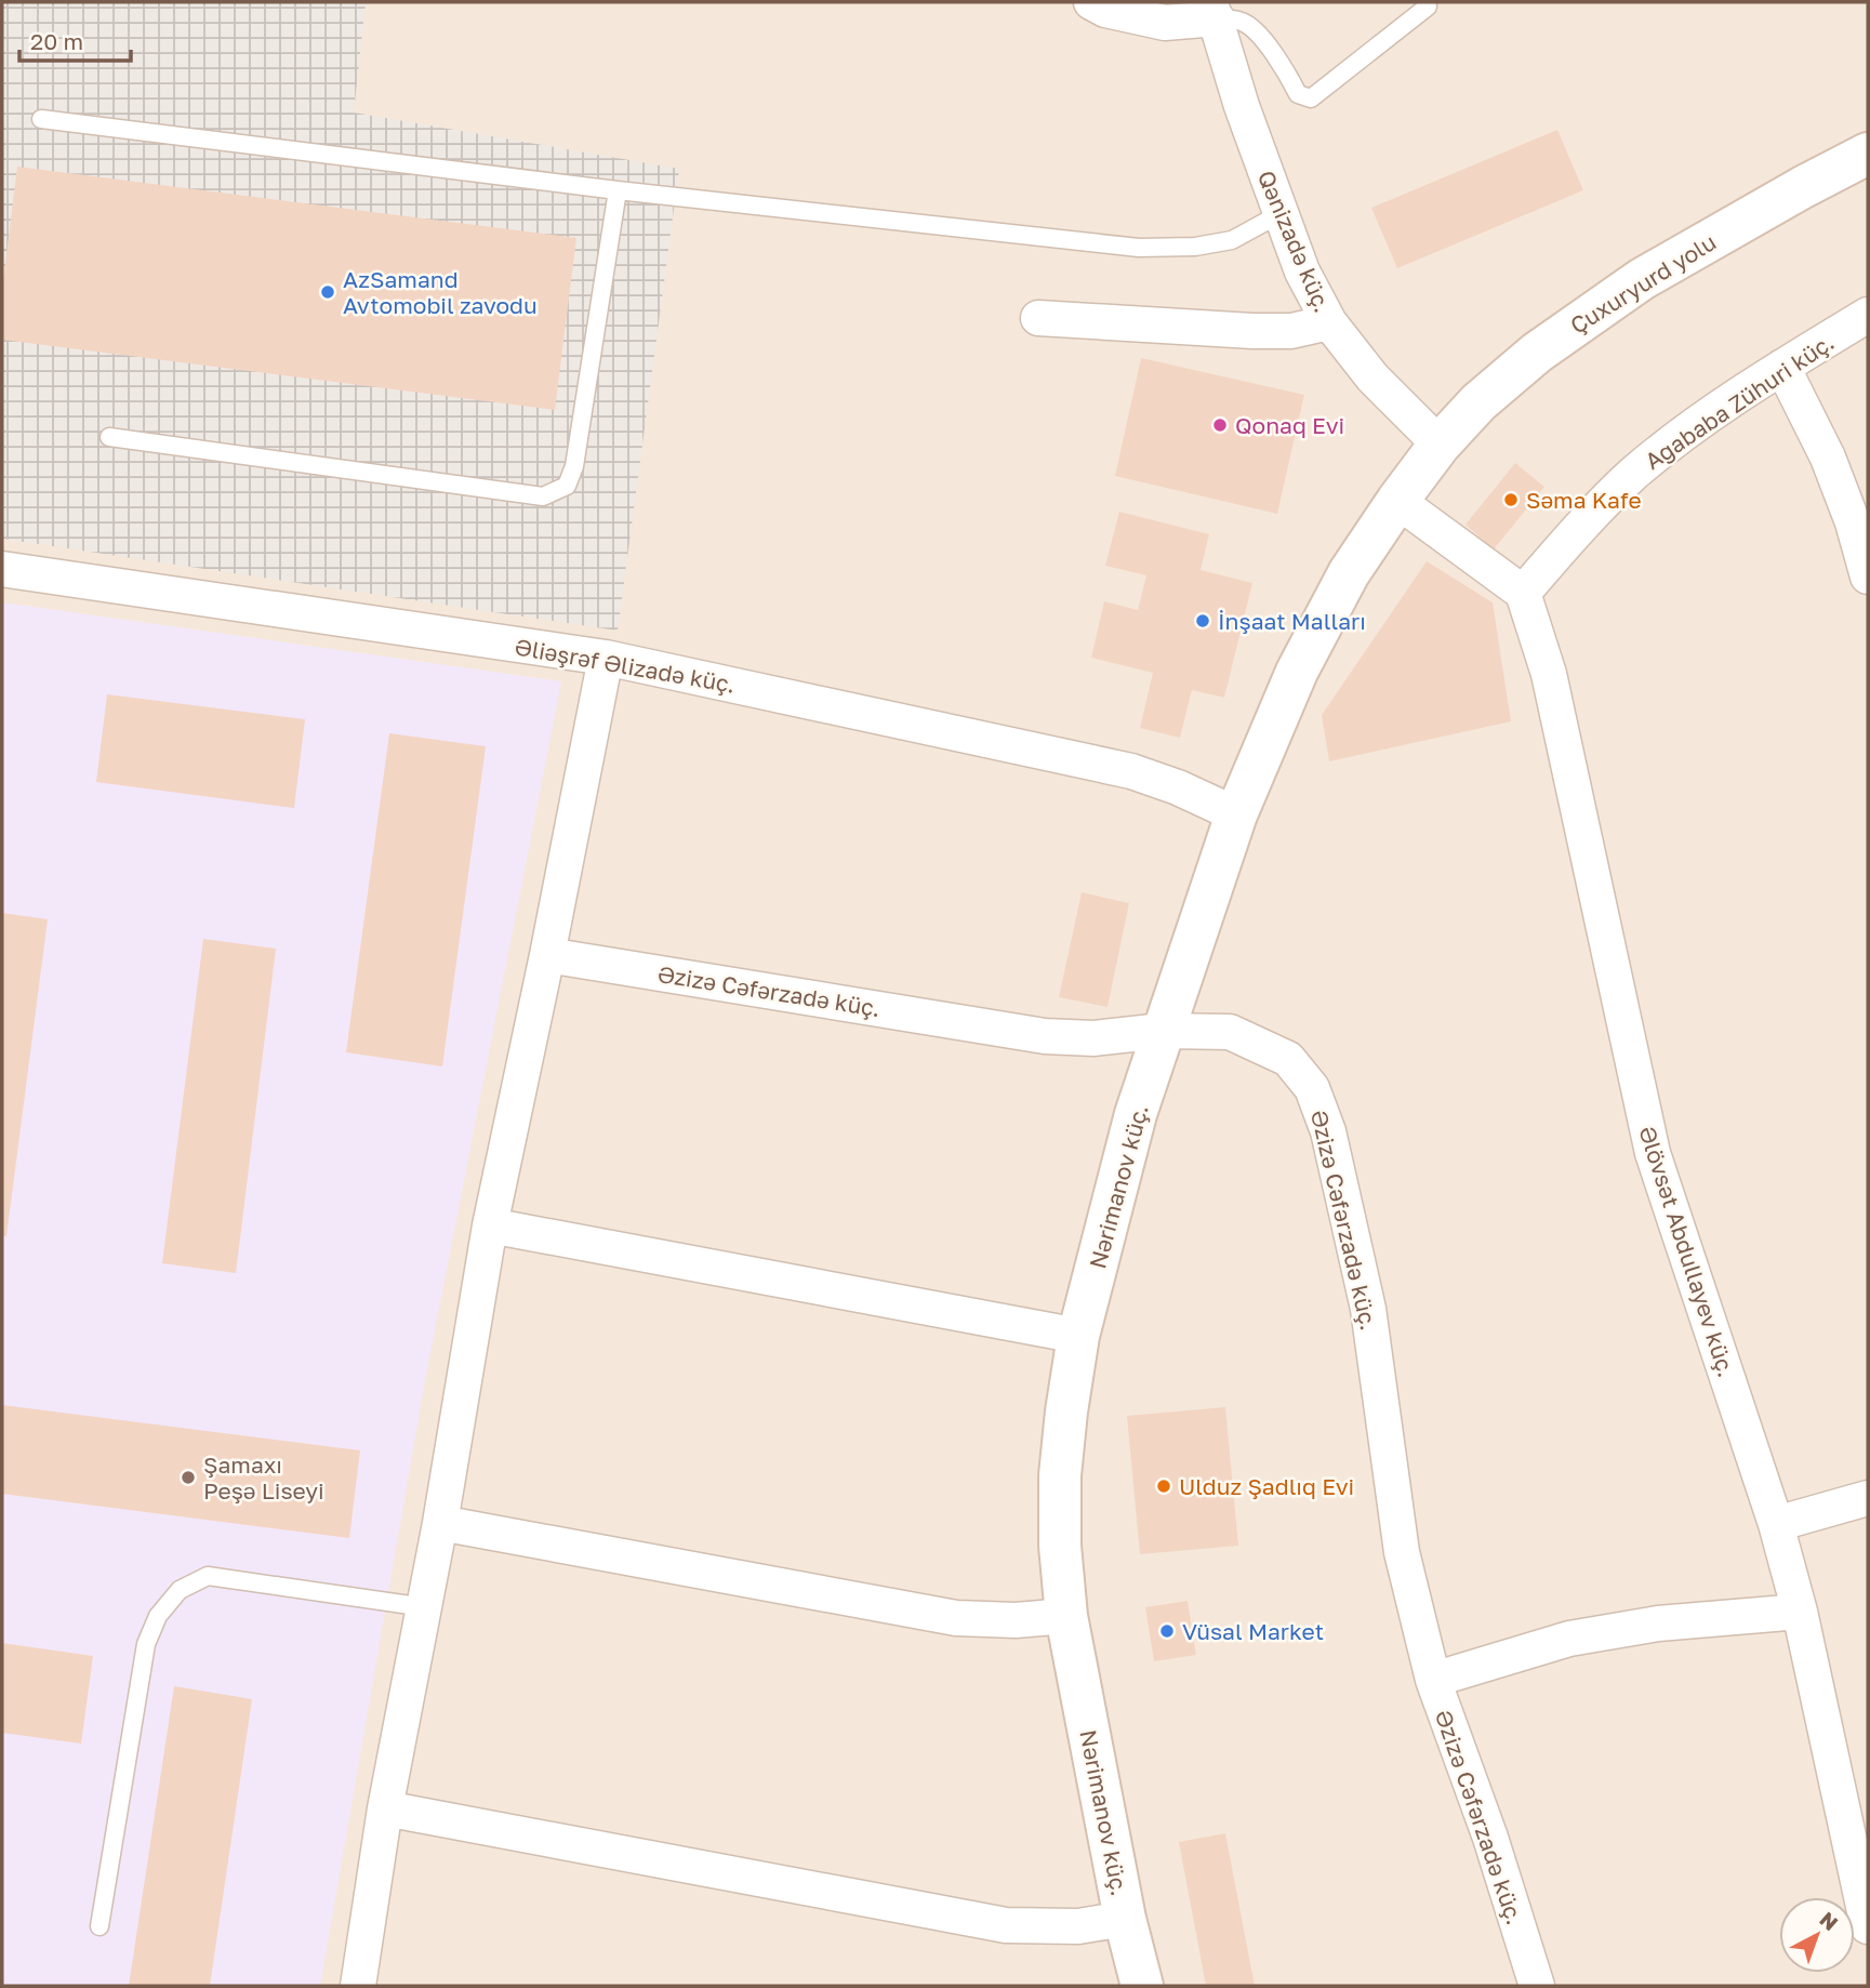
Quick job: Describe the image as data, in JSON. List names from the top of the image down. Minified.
{"streets":{"main road":["Çuxuryurd yolu","Nərimanov küç."],"street":["Qənizadə küç.","Ağababa Zühuri küç.","Əliəşrəf Əlizadə küç.","Əzizə Cəfərzadə küç.","Əlövsət Abdullayev küç."]},"crossings":[["Qənizadə küç.","Çuxuryurd yolu"],["Qənizadə küç.","Nərimanov küç."],["Çuxuryurd yolu","Nərimanov küç."],["Ağababa Zühuri küç.","Əlövsət Abdullayev küç."],["Əliəşrəf Əlizadə küç.","Nərimanov küç."],["Əzizə Cəfərzadə küç.","Nərimanov küç."]],"places":["AzSamand Avtomobil zavodu","Qonaq Evi","Səma Kafe","İnşaat Malları","Şamaxı Peşə Liseyi","Ulduz Şadlıq Evi","Vüsal Market"],"scale_bar":"20 m","north":"top right"}
